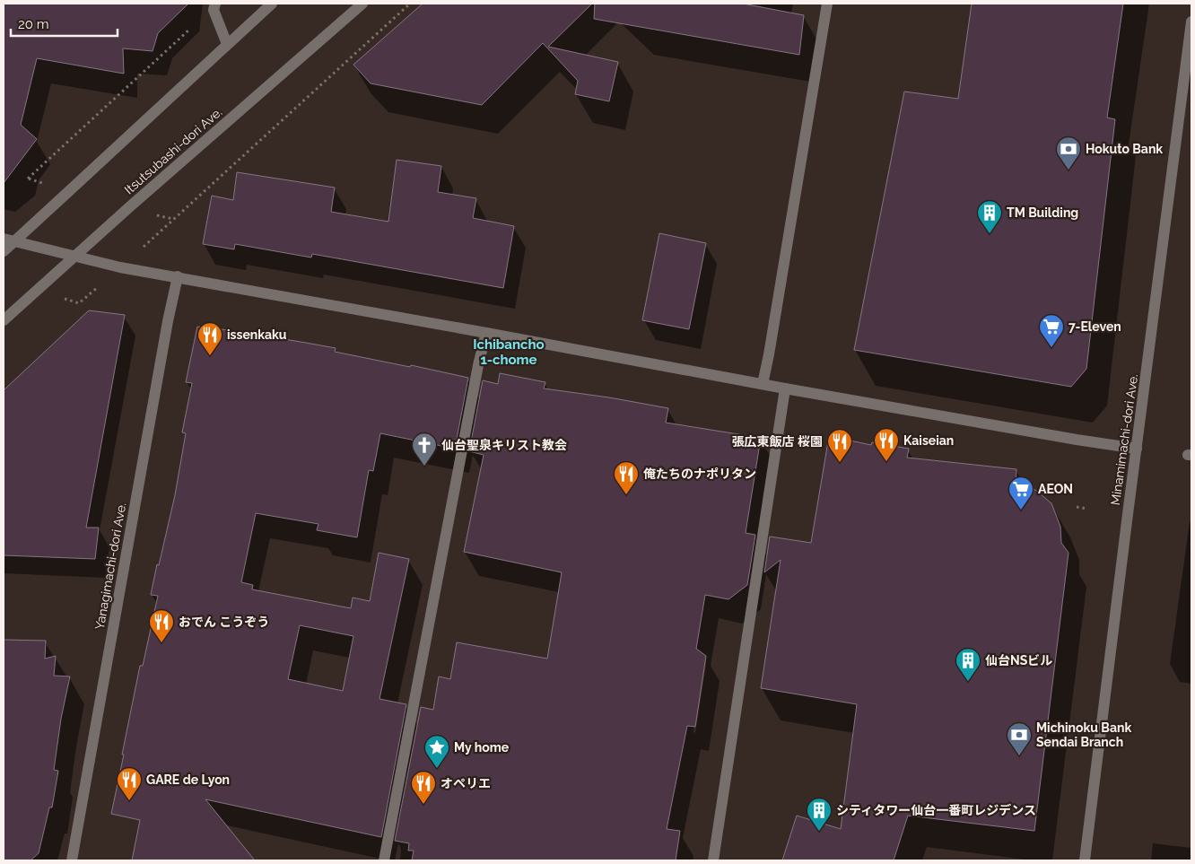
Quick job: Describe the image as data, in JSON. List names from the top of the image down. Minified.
{"streets":{"street":["Itsutsubashi-dori Ave.","Minamimachi-dori Ave.","Yanagimachi-dori Ave."]},"districts":["Ichibancho 1-chome"],"places":{"bank":["Hokuto Bank","Michinoku Bank Sendai Branch"],"building":["TM Building","仙台NSビル","シティタワー仙台一番町レジデンス"],"supermarket":["7-Eleven","AEON"],"restaurant":["issenkaku","Kaiseian","張広東飯店 桜園","俺たちのナポリタン","おでん こうぞう","GARE de Lyon","オペリエ"],"church":["仙台聖泉キリスト教会"],"place":["My home"]},"scale_bar":"20 m"}
